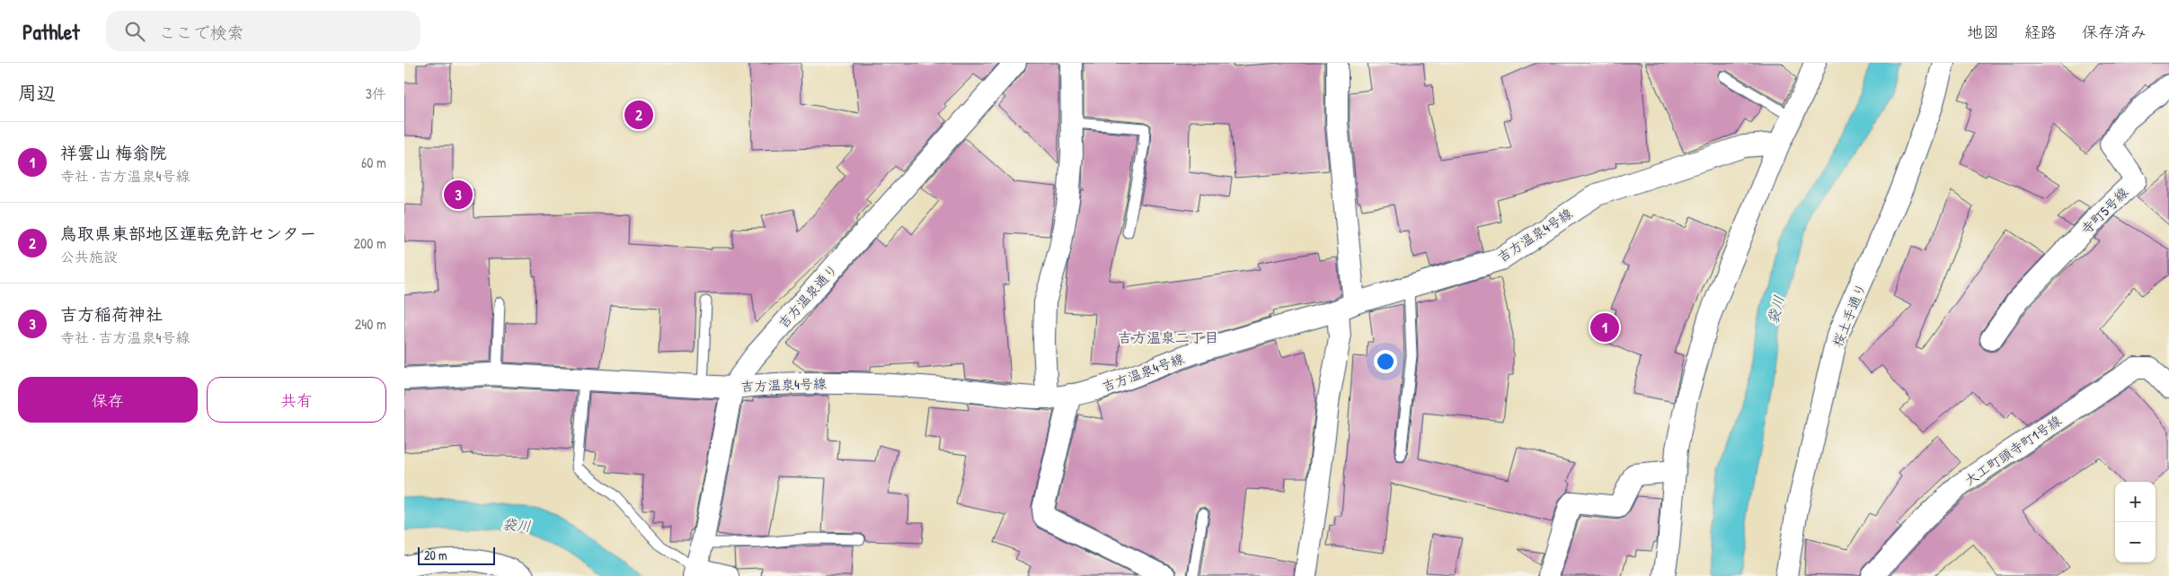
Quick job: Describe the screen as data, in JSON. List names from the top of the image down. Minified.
{"streets":{"street":["寺町5号線","吉方温泉4号線","吉方温泉通り","桜土手通り","大工町頭寺町1号線"]},"crossings":[["吉方温泉4号線","吉方温泉通り"]],"districts":["吉方温泉二丁目"],"water":["袋川"],"scale_bar":"20 m","page":{"header":"Pathlet","search":"ここで検索","nav":["地図","経路","保存済み"],"heading":["周辺","3件"],"pins":["2","3","1"],"list":[{"mark":"1","name":"祥雲山 梅翁院","note":"寺社 · 吉方温泉4号線","value":"60 m"},{"mark":"2","name":"鳥取県東部地区運転免許センター","note":"公共施設","value":"200 m"},{"mark":"3","name":"吉方稲荷神社","note":"寺社 · 吉方温泉4号線","value":"240 m"}],"buttons":["保存","共有"],"map_buttons":["+","−"],"scale":"20 m"}}
